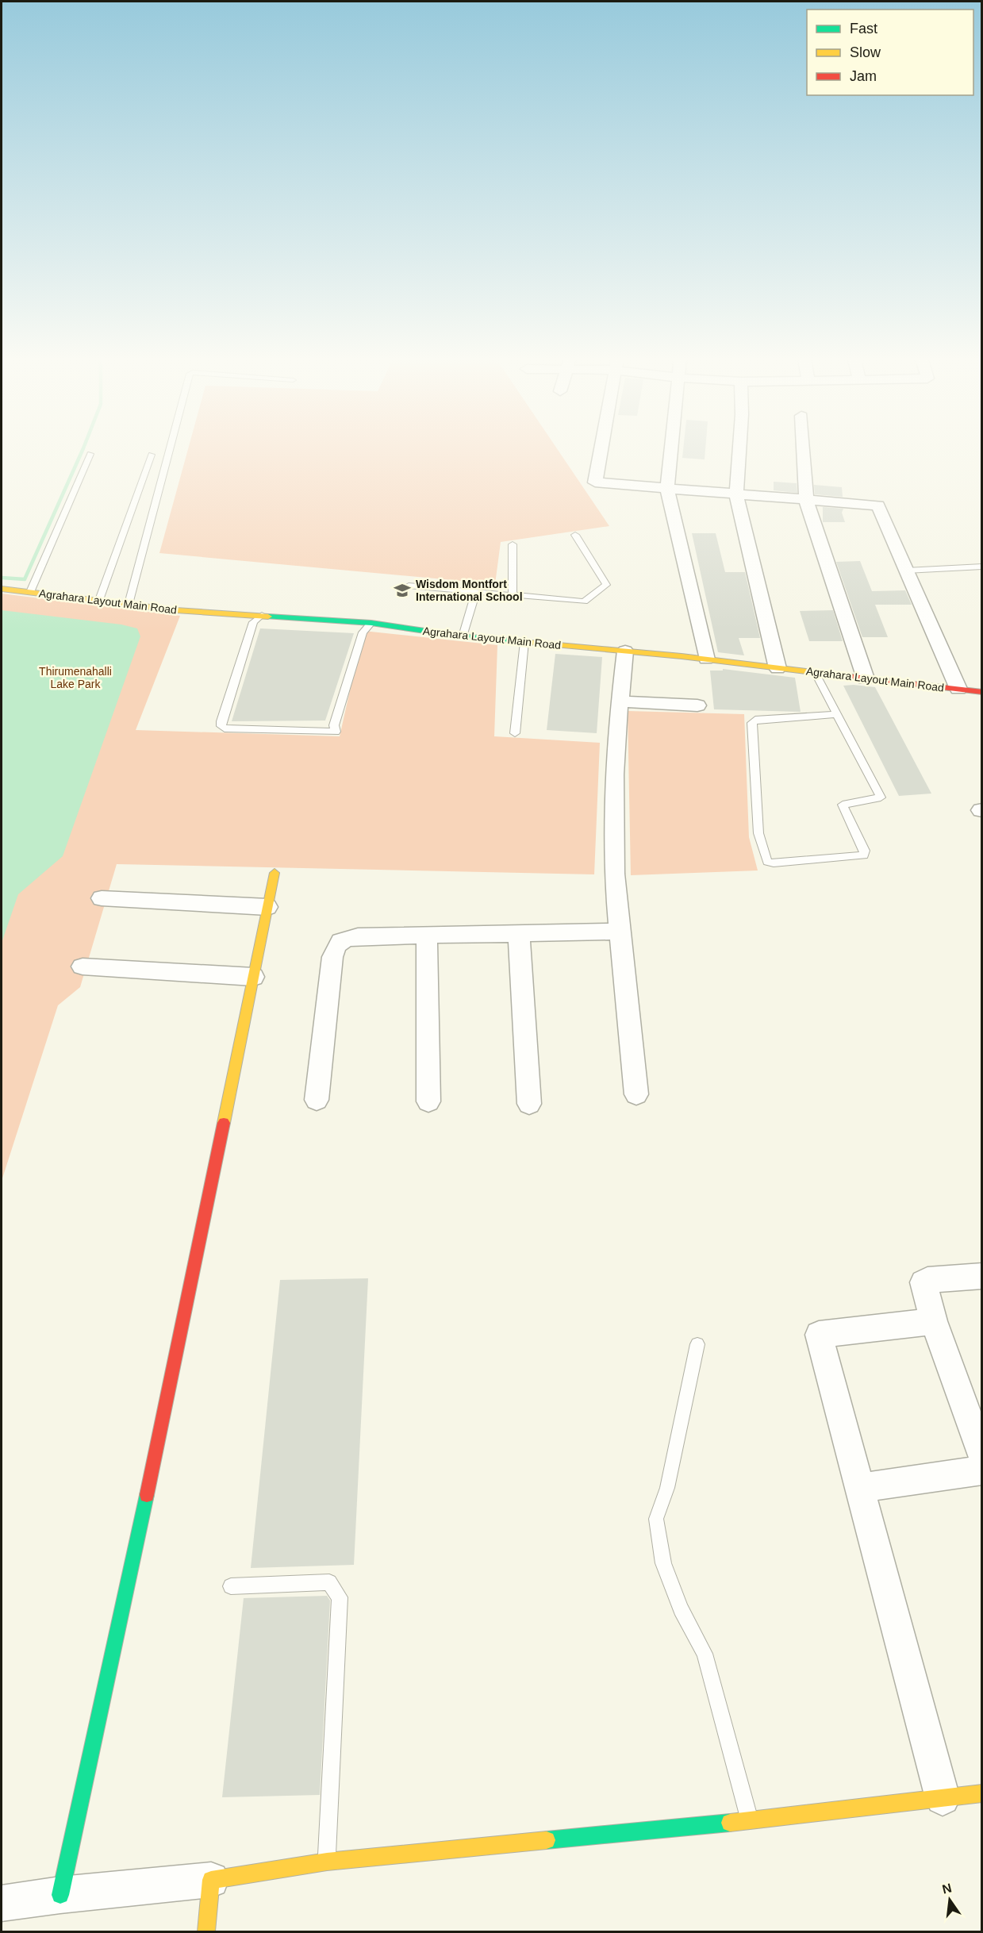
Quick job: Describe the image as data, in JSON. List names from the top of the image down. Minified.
{"streets":{"street":["Agrahara Layout Main Road"]},"parks":["Thirumenahalli Lake Park"],"places":{"school or university":["Wisdom Montfort International School"]},"legend":["Fast","Slow","Jam"],"north":"top"}
